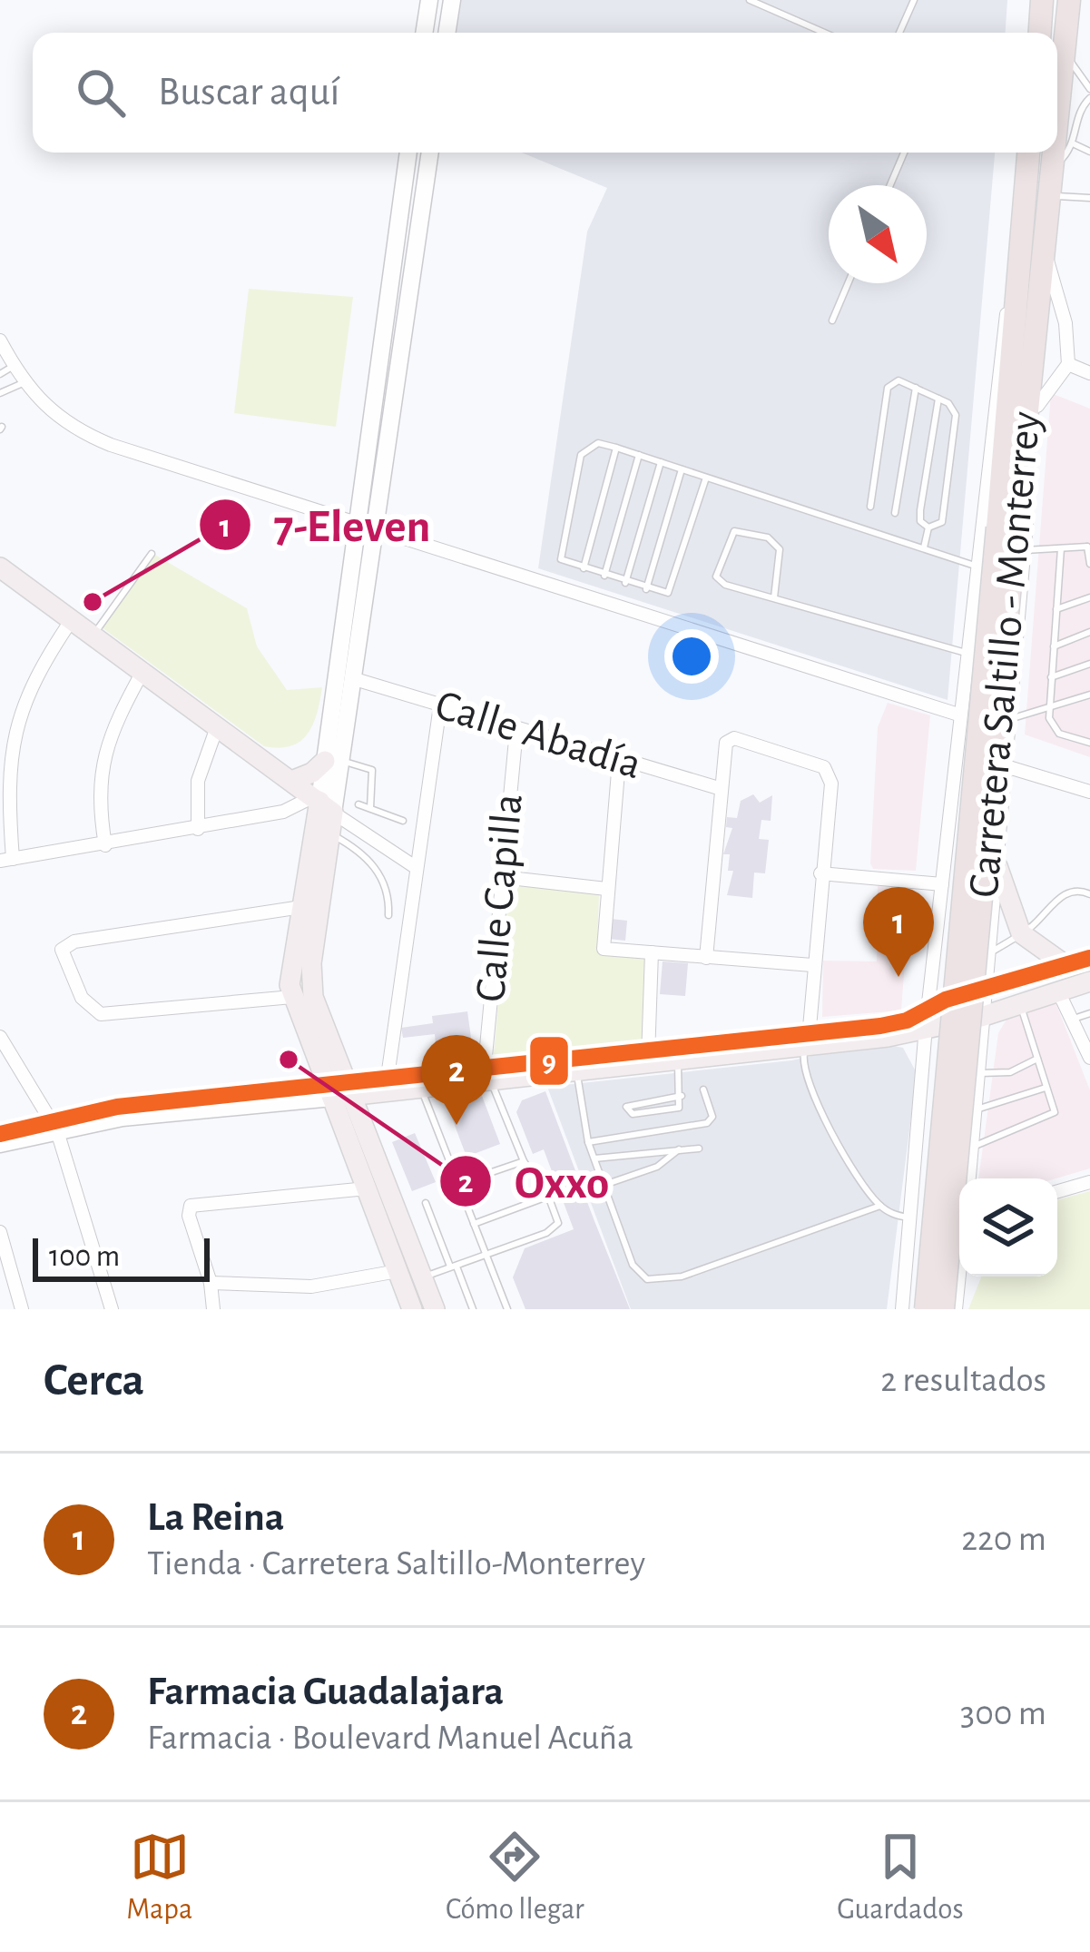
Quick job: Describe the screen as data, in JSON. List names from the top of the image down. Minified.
{"streets":{"highway":["Carretera Saltillo - Monterrey"],"street":["Calle Abadía","Calle Capilla"]},"crossings":[["Calle Abadía","Calle Capilla"]],"places":["7-Eleven","Oxxo"],"lines":["transit line 9"],"scale_bar":"100 m","north":"bottom right","page":{"search":"Buscar aquí","pins":["1","2"],"scale":"100 m","heading":["Cerca","2 resultados"],"list":[{"mark":"1","name":"La Reina","note":"Tienda · Carretera Saltillo-Monterrey","value":"220 m"},{"mark":"2","name":"Farmacia Guadalajara","note":"Farmacia · Boulevard Manuel Acuña","value":"300 m"}],"nav":["Mapa","Cómo llegar","Guardados"]}}
